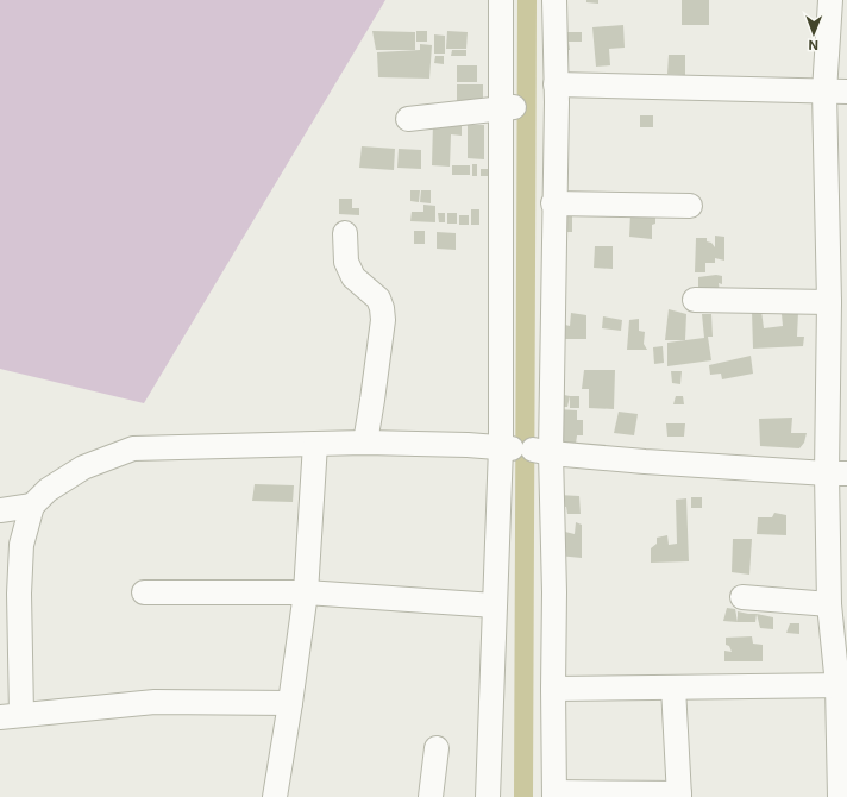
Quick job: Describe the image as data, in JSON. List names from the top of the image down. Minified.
{"north":"bottom"}
